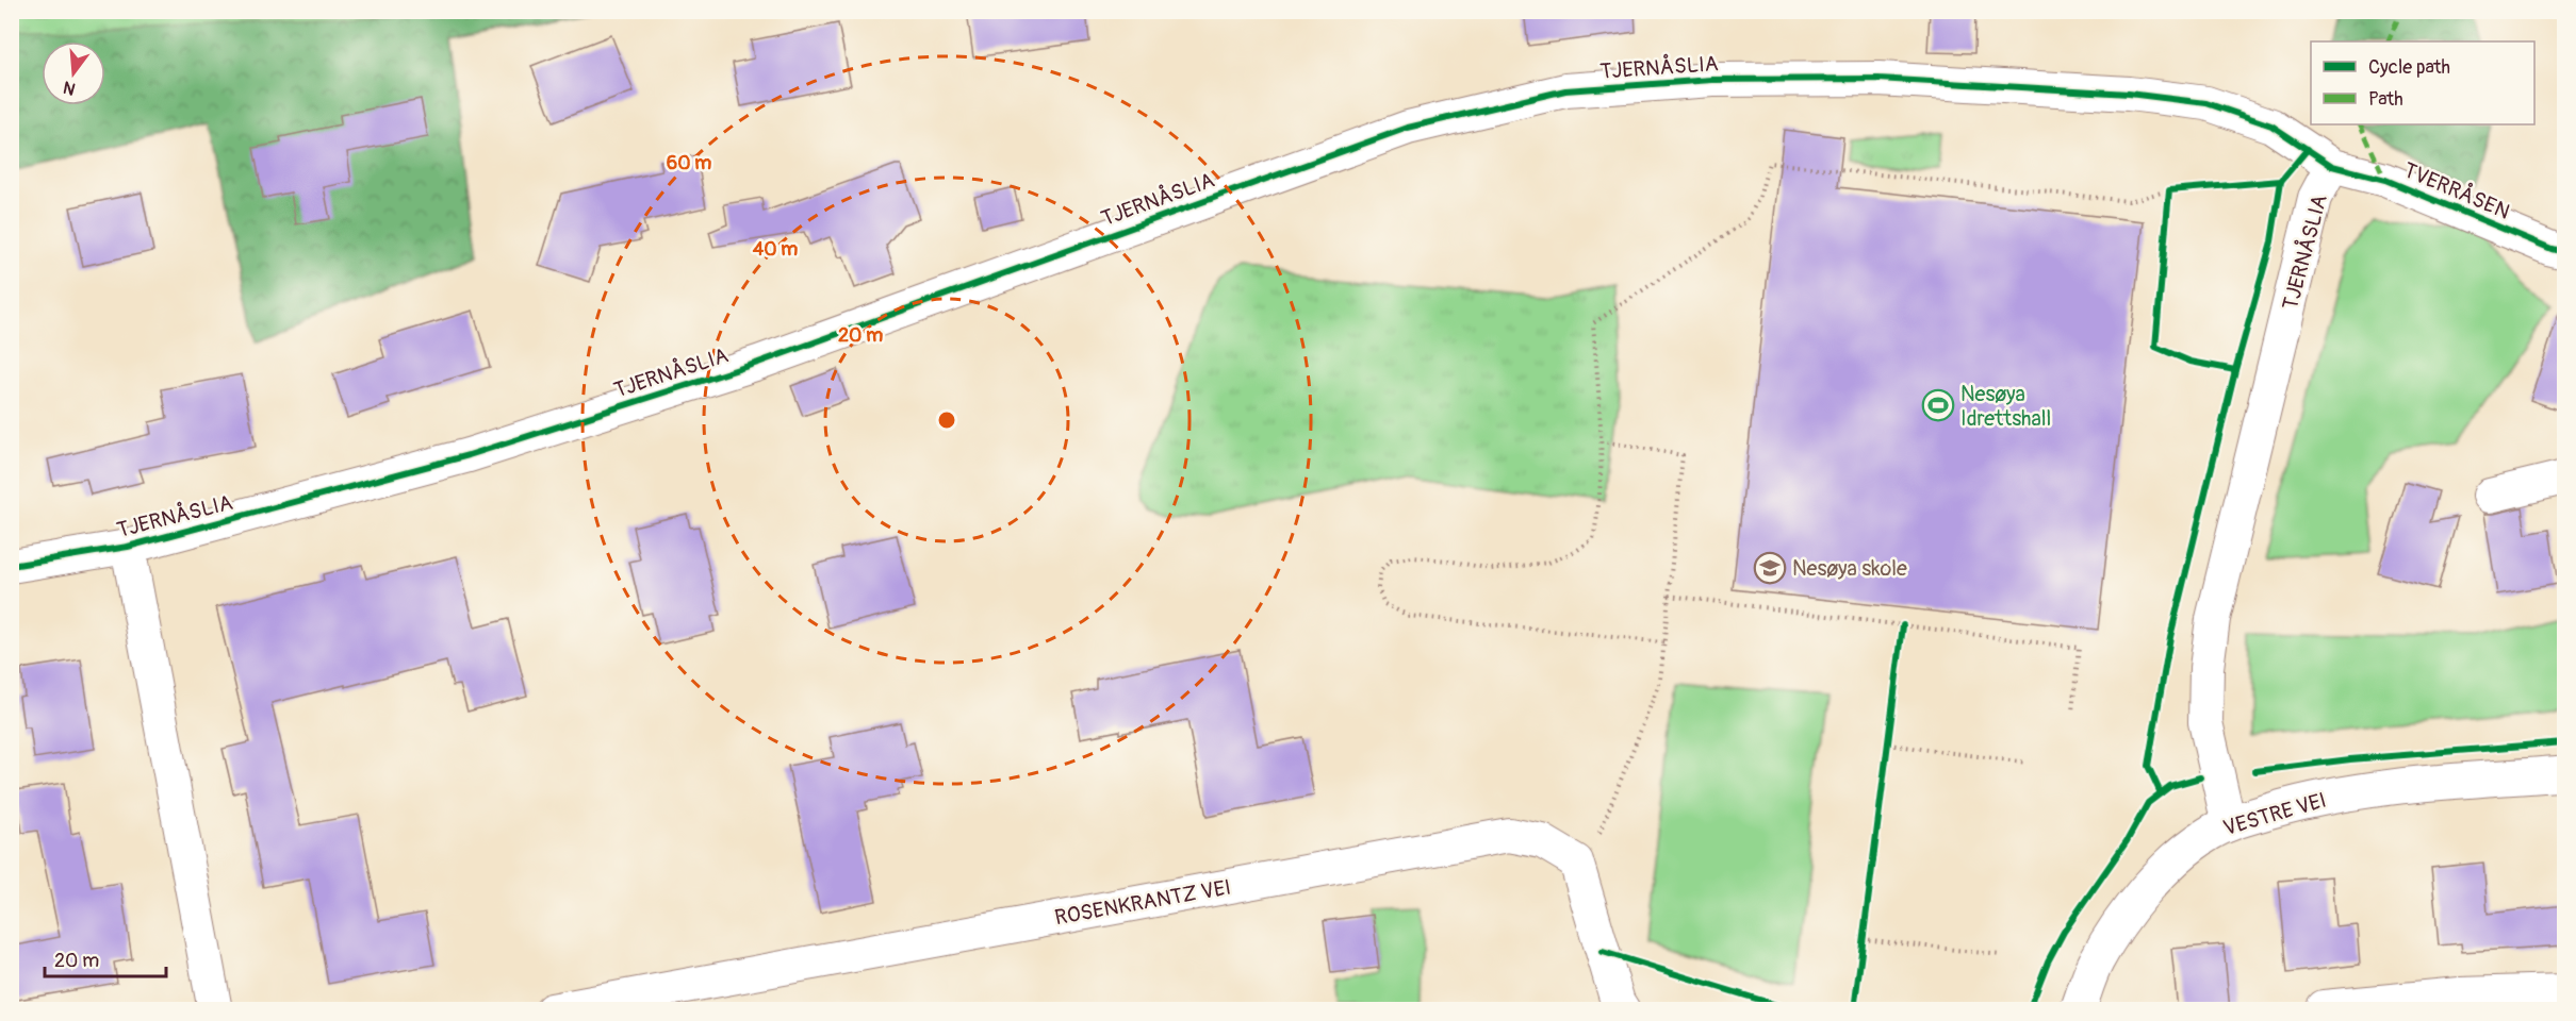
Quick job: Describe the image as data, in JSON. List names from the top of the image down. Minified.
{"streets":{"street":["TJERNÅSLIA","TVERRÅSEN","VESTRE VEI","ROSENKRANTZ VEI"]},"crossings":[["TJERNÅSLIA","TVERRÅSEN"],["TJERNÅSLIA","VESTRE VEI"]],"places":{"sports":["Nesøya Idrettshall"],"school or university":["Nesøya skole"]},"legend":["Cycle path","Path"],"scale_bar":"20 m","north":"bottom","rings":["60 m","40 m","20 m"]}
